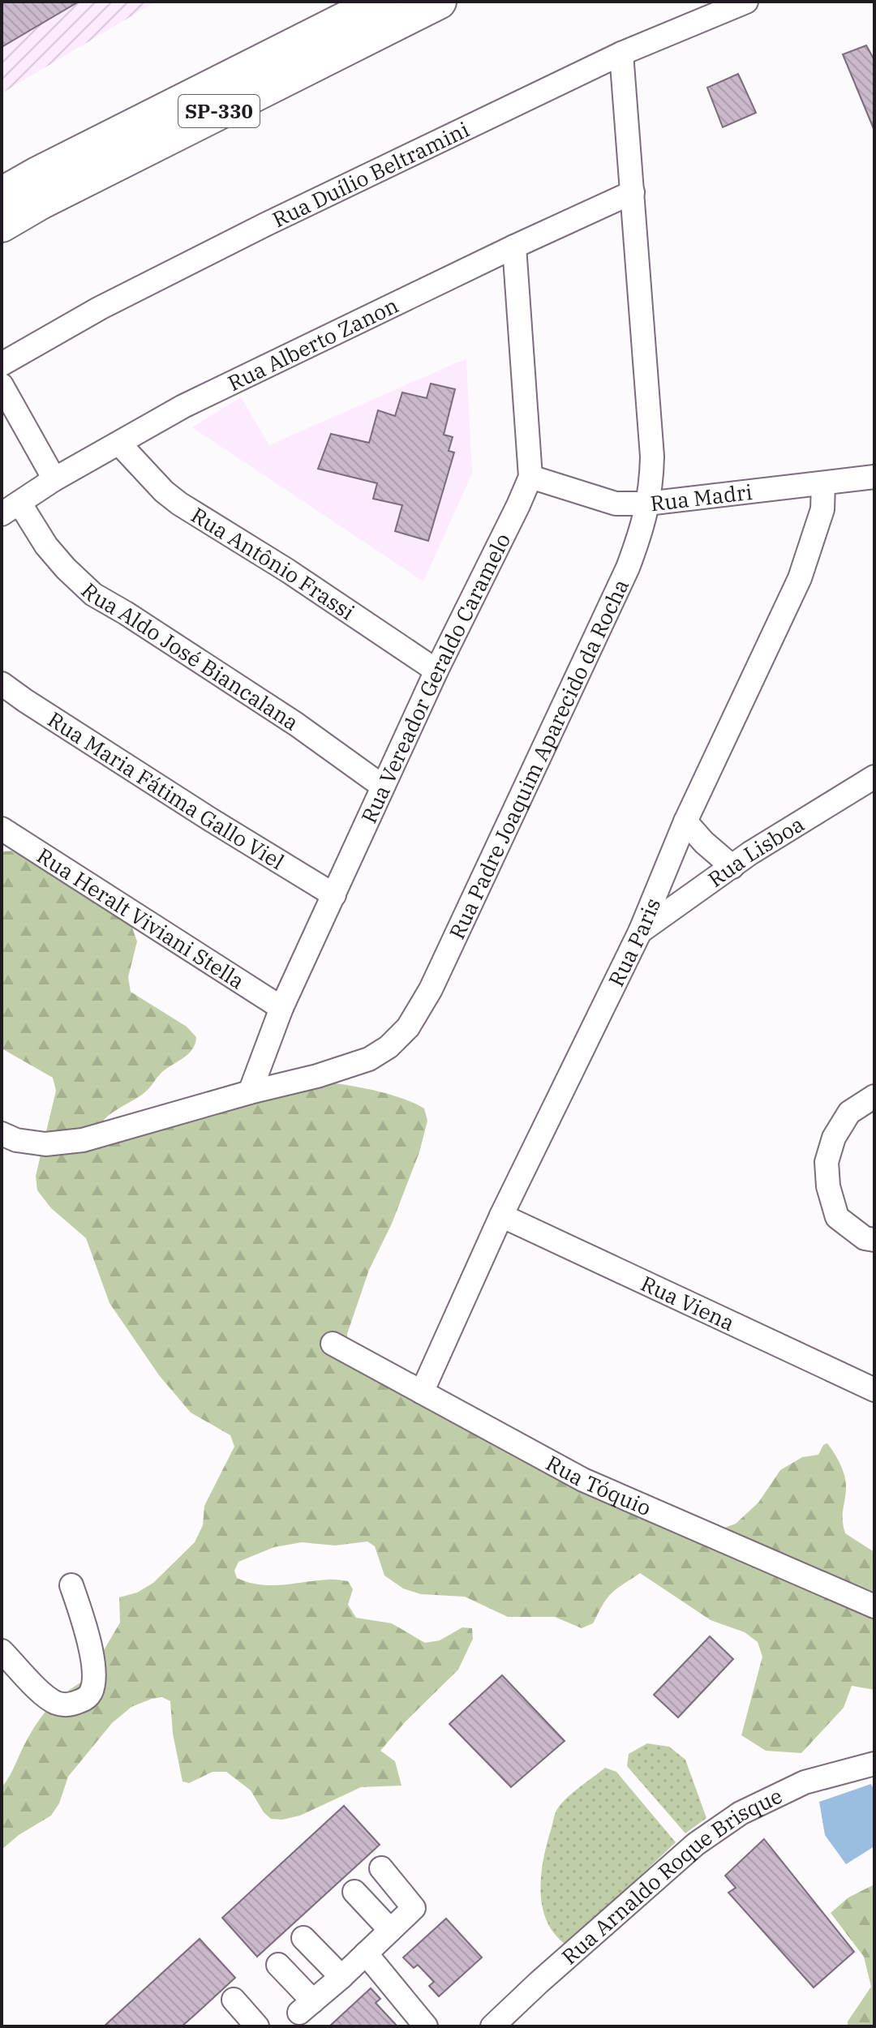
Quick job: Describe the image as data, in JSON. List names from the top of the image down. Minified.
{"streets":{"highway":["SP-330"],"street":["Rua Duílio Beltramini","Rua Alberto Zanon","Rua Madri","Rua Antônio Frassi","Rua Aldo José Biancalana","Rua Vereador Geraldo Caramelo","Rua Padre Joaquim Aparecido da Rocha","Rua Maria Fátima Gallo Viel","Rua Lisboa","Rua Heralt Viviani Stella","Rua Paris","Rua Viena","Rua Tóquio","Rua Arnaldo Roque Brisque"]},"crossings":[["Rua Duílio Beltramini","Rua Padre Joaquim Aparecido da Rocha"],["Rua Alberto Zanon","Rua Antônio Frassi"],["Rua Alberto Zanon","Rua Aldo José Biancalana"],["Rua Alberto Zanon","Rua Vereador Geraldo Caramelo"],["Rua Alberto Zanon","Rua Padre Joaquim Aparecido da Rocha"],["Rua Madri","Rua Vereador Geraldo Caramelo"],["Rua Madri","Rua Padre Joaquim Aparecido da Rocha"],["Rua Madri","Rua Paris"],["Rua Antônio Frassi","Rua Vereador Geraldo Caramelo"],["Rua Aldo José Biancalana","Rua Vereador Geraldo Caramelo"],["Rua Vereador Geraldo Caramelo","Rua Padre Joaquim Aparecido da Rocha"],["Rua Vereador Geraldo Caramelo","Rua Maria Fátima Gallo Viel"],["Rua Vereador Geraldo Caramelo","Rua Heralt Viviani Stella"],["Rua Lisboa","Rua Paris"],["Rua Paris","Rua Viena"],["Rua Paris","Rua Tóquio"]]}
